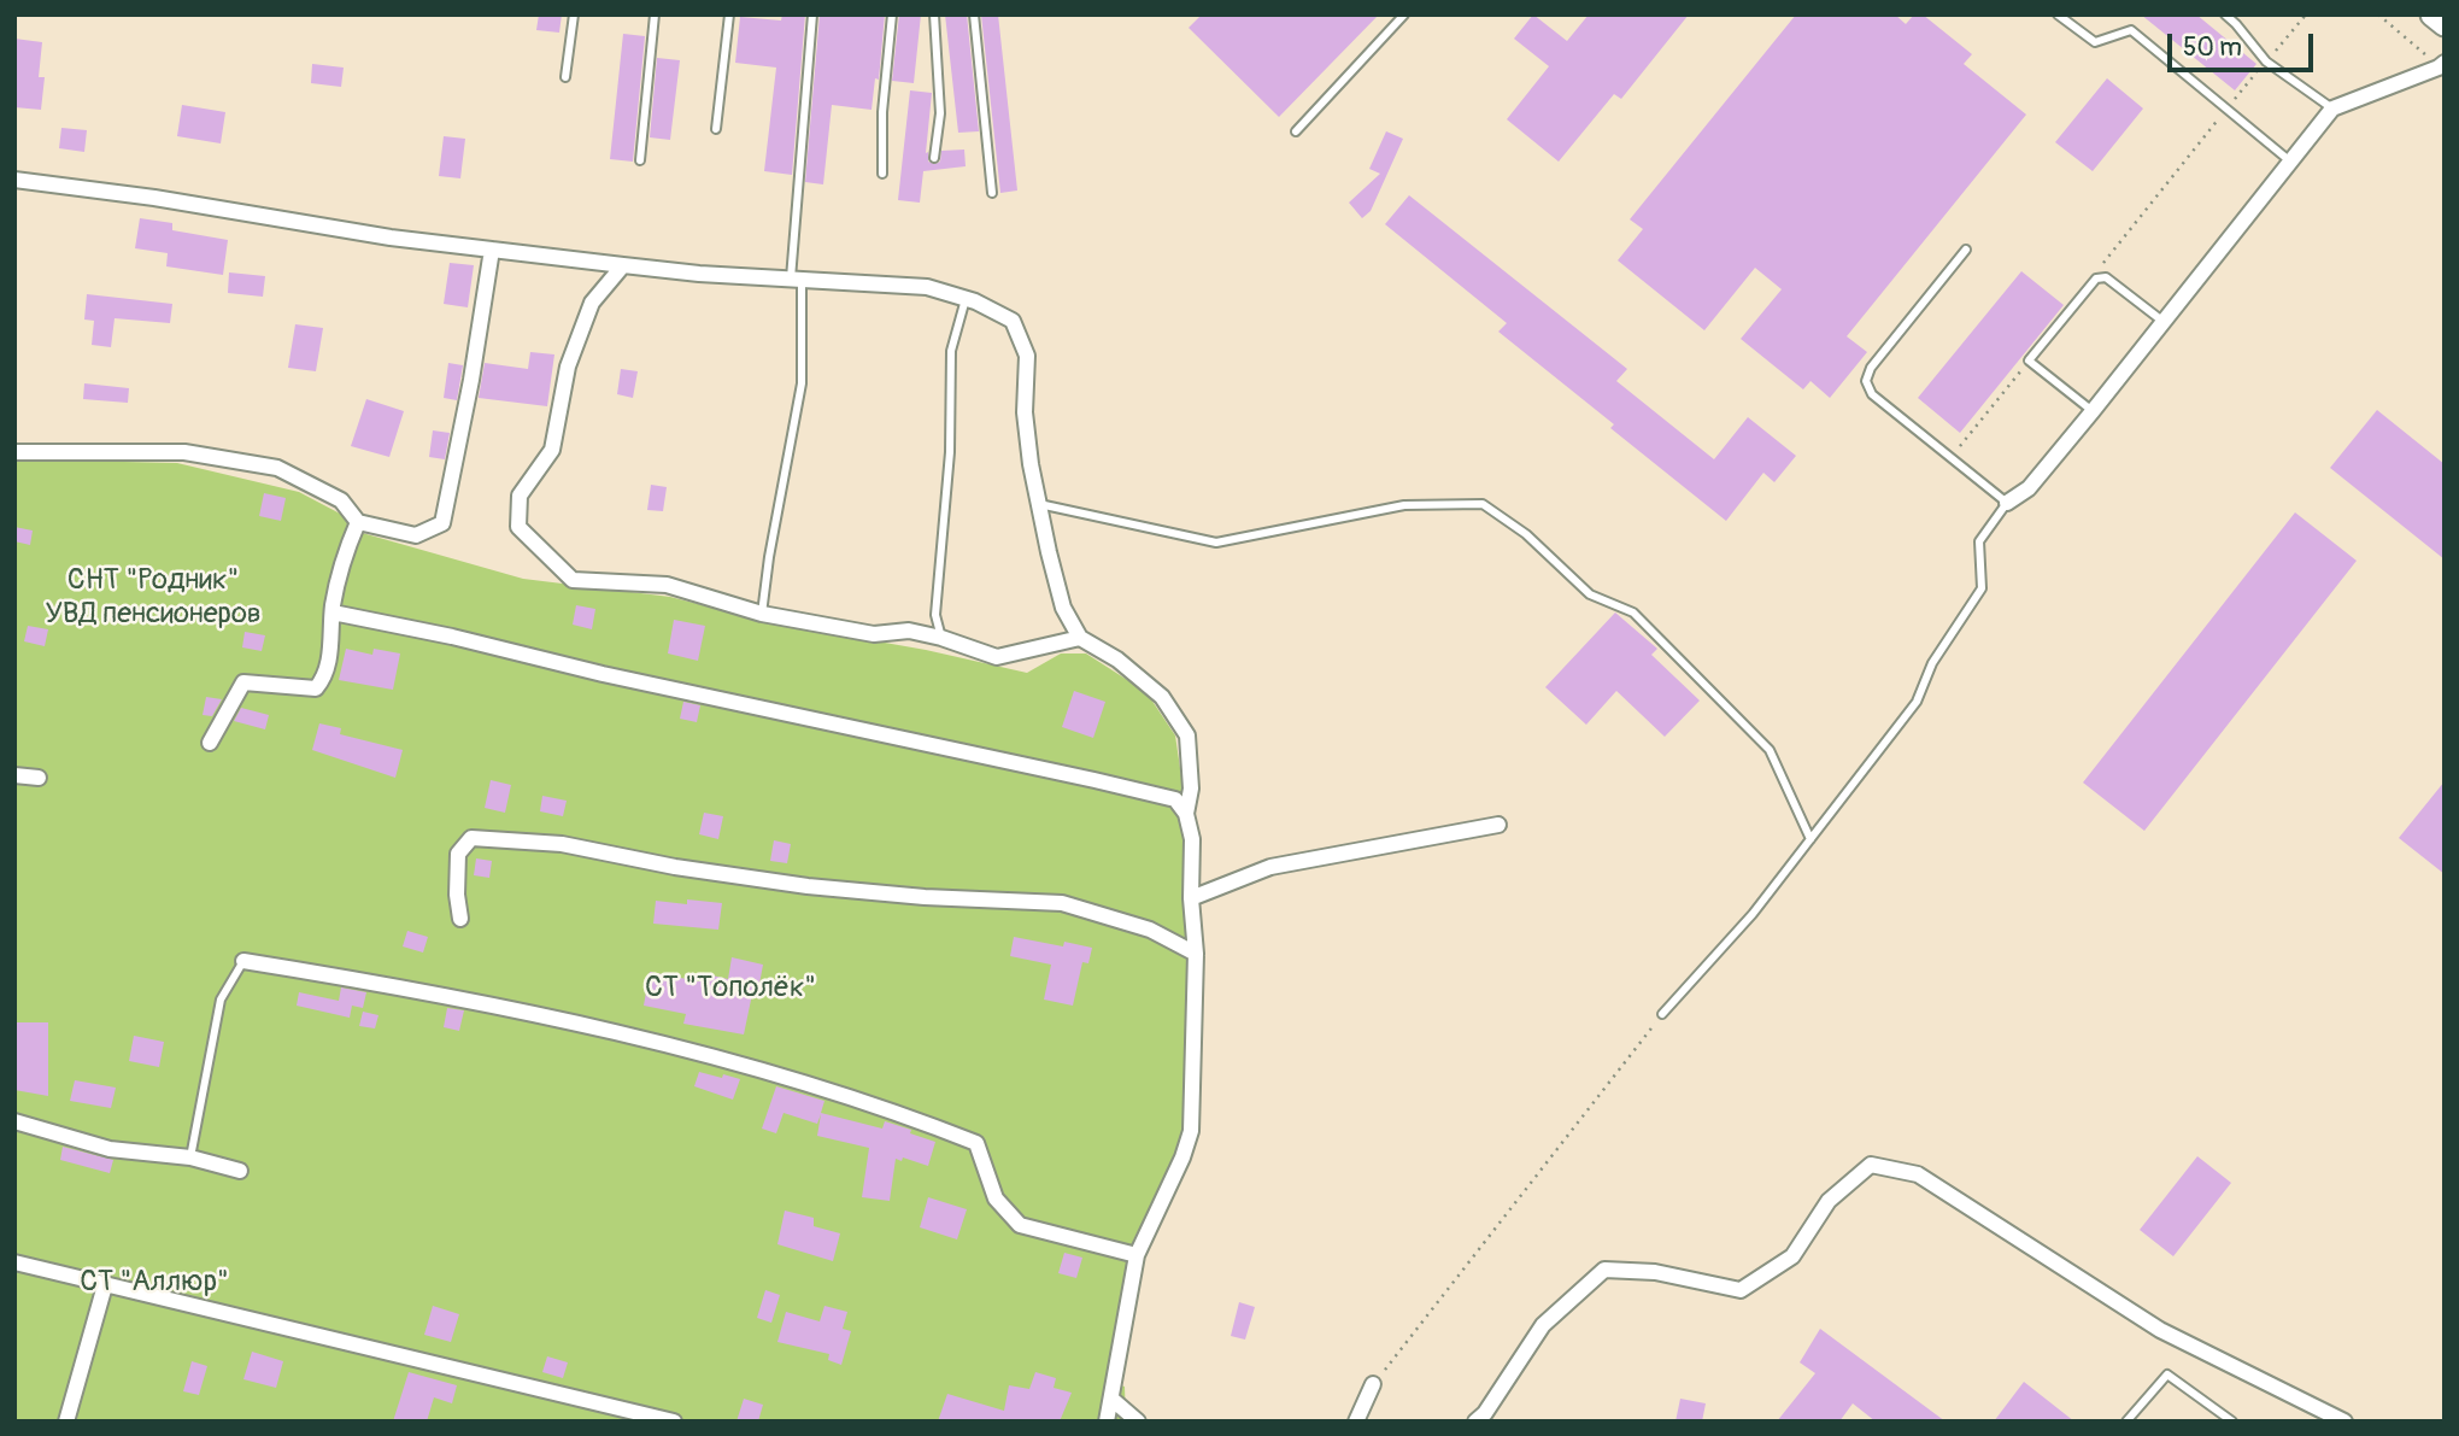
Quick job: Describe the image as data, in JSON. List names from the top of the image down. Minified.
{"parks":["СНТ \"Родник\" УВД пенсионеров","СТ \"Тополёк\"","СТ \"Аллюр\""],"scale_bar":"50 m"}
